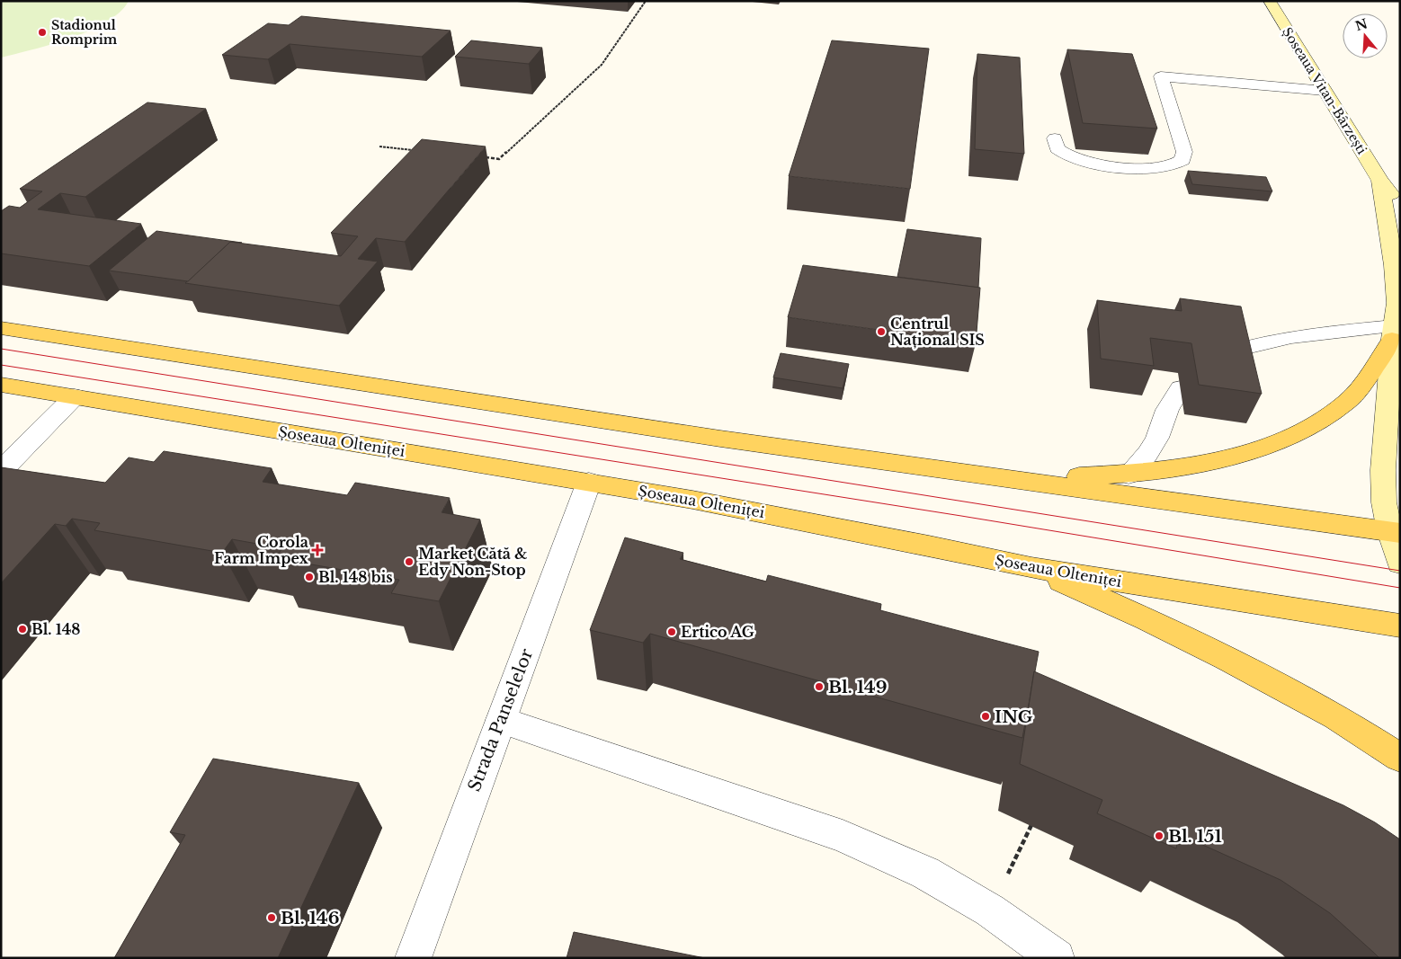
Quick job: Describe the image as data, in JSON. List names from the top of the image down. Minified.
{"streets":{"main road":["Șoseaua Vitan-Bârzești","Șoseaua Olteniței"],"street":["Strada Panselelor"]},"crossings":[["Șoseaua Olteniței","Strada Panselelor"]],"places":{"other":["Stadionul Romprim","Centrul Național SIS","Market Cătă & Edy Non-Stop","Bl. 148 bis","Bl. 148","Ertico AG","Bl. 149","ING","Bl. 151","Bl. 146"],"health":["Corola Farm Impex"]},"north":"top"}
